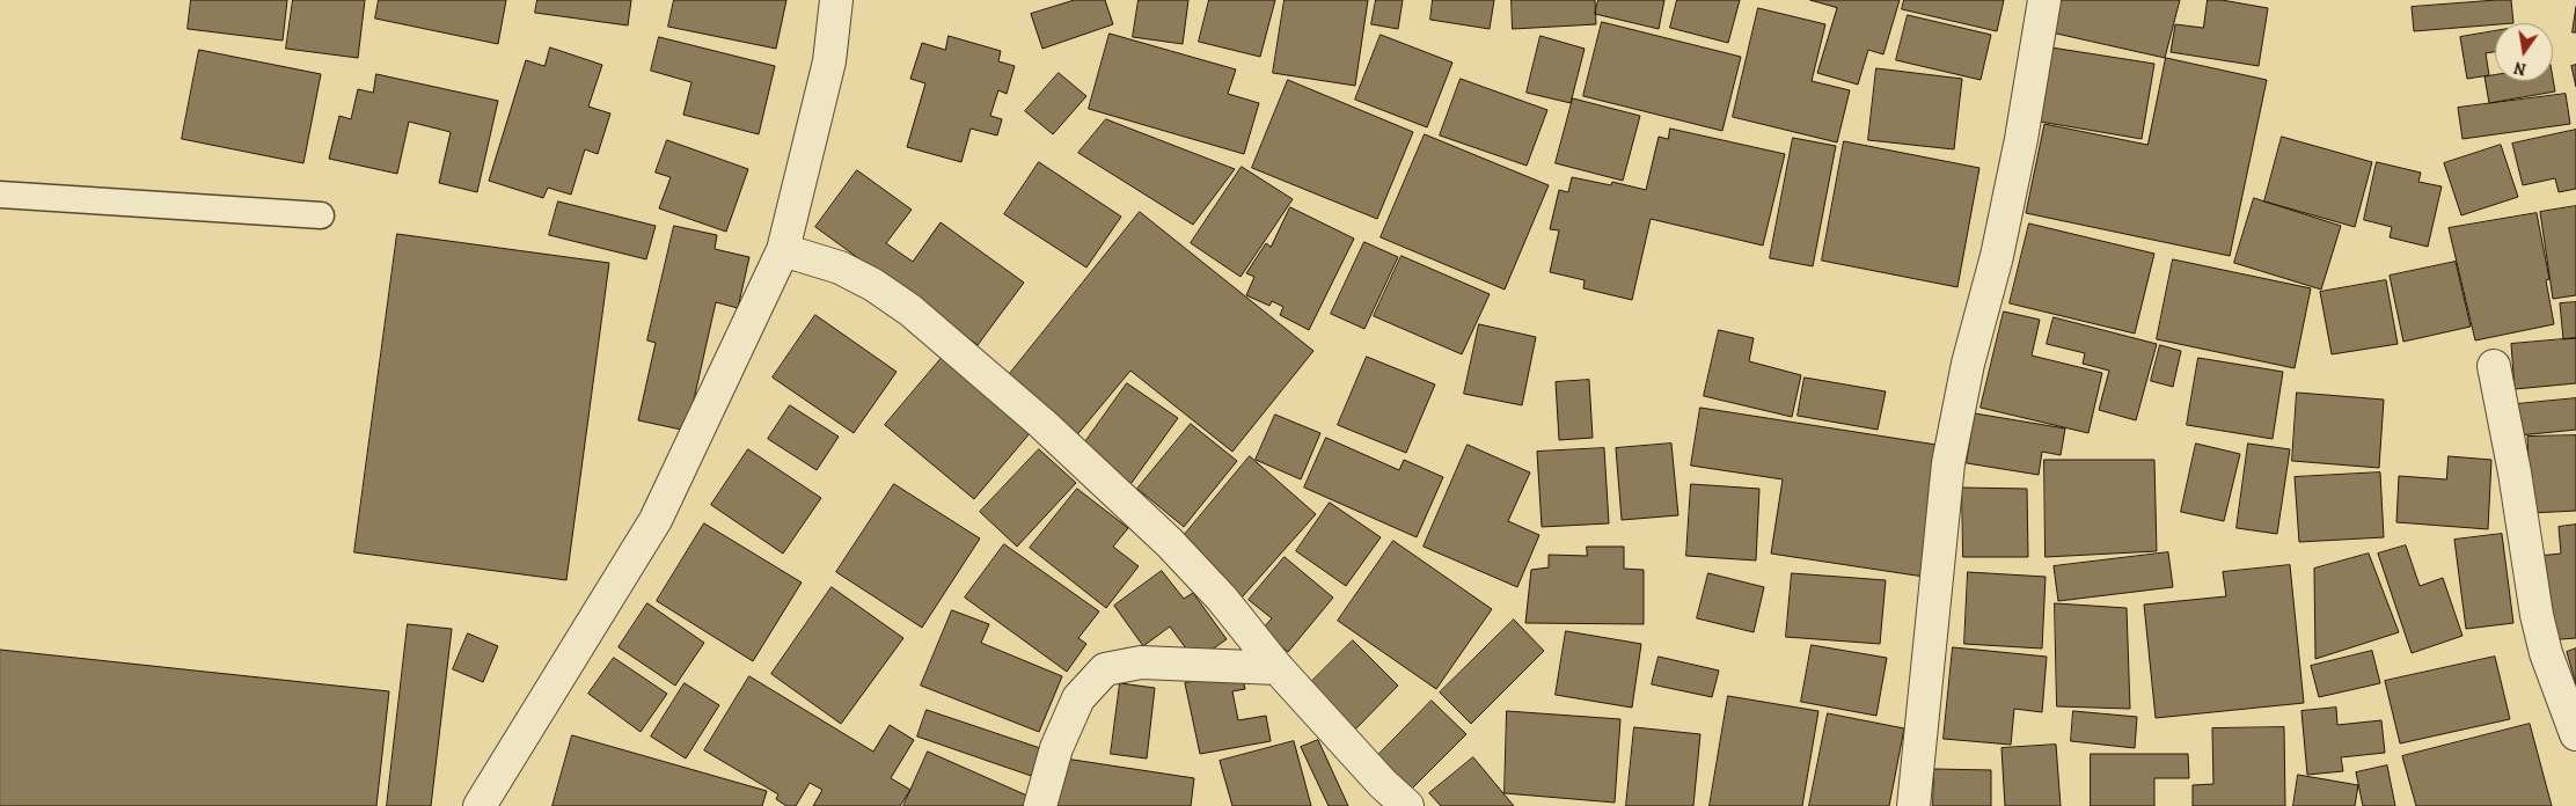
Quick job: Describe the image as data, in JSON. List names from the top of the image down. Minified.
{"north":"bottom"}
